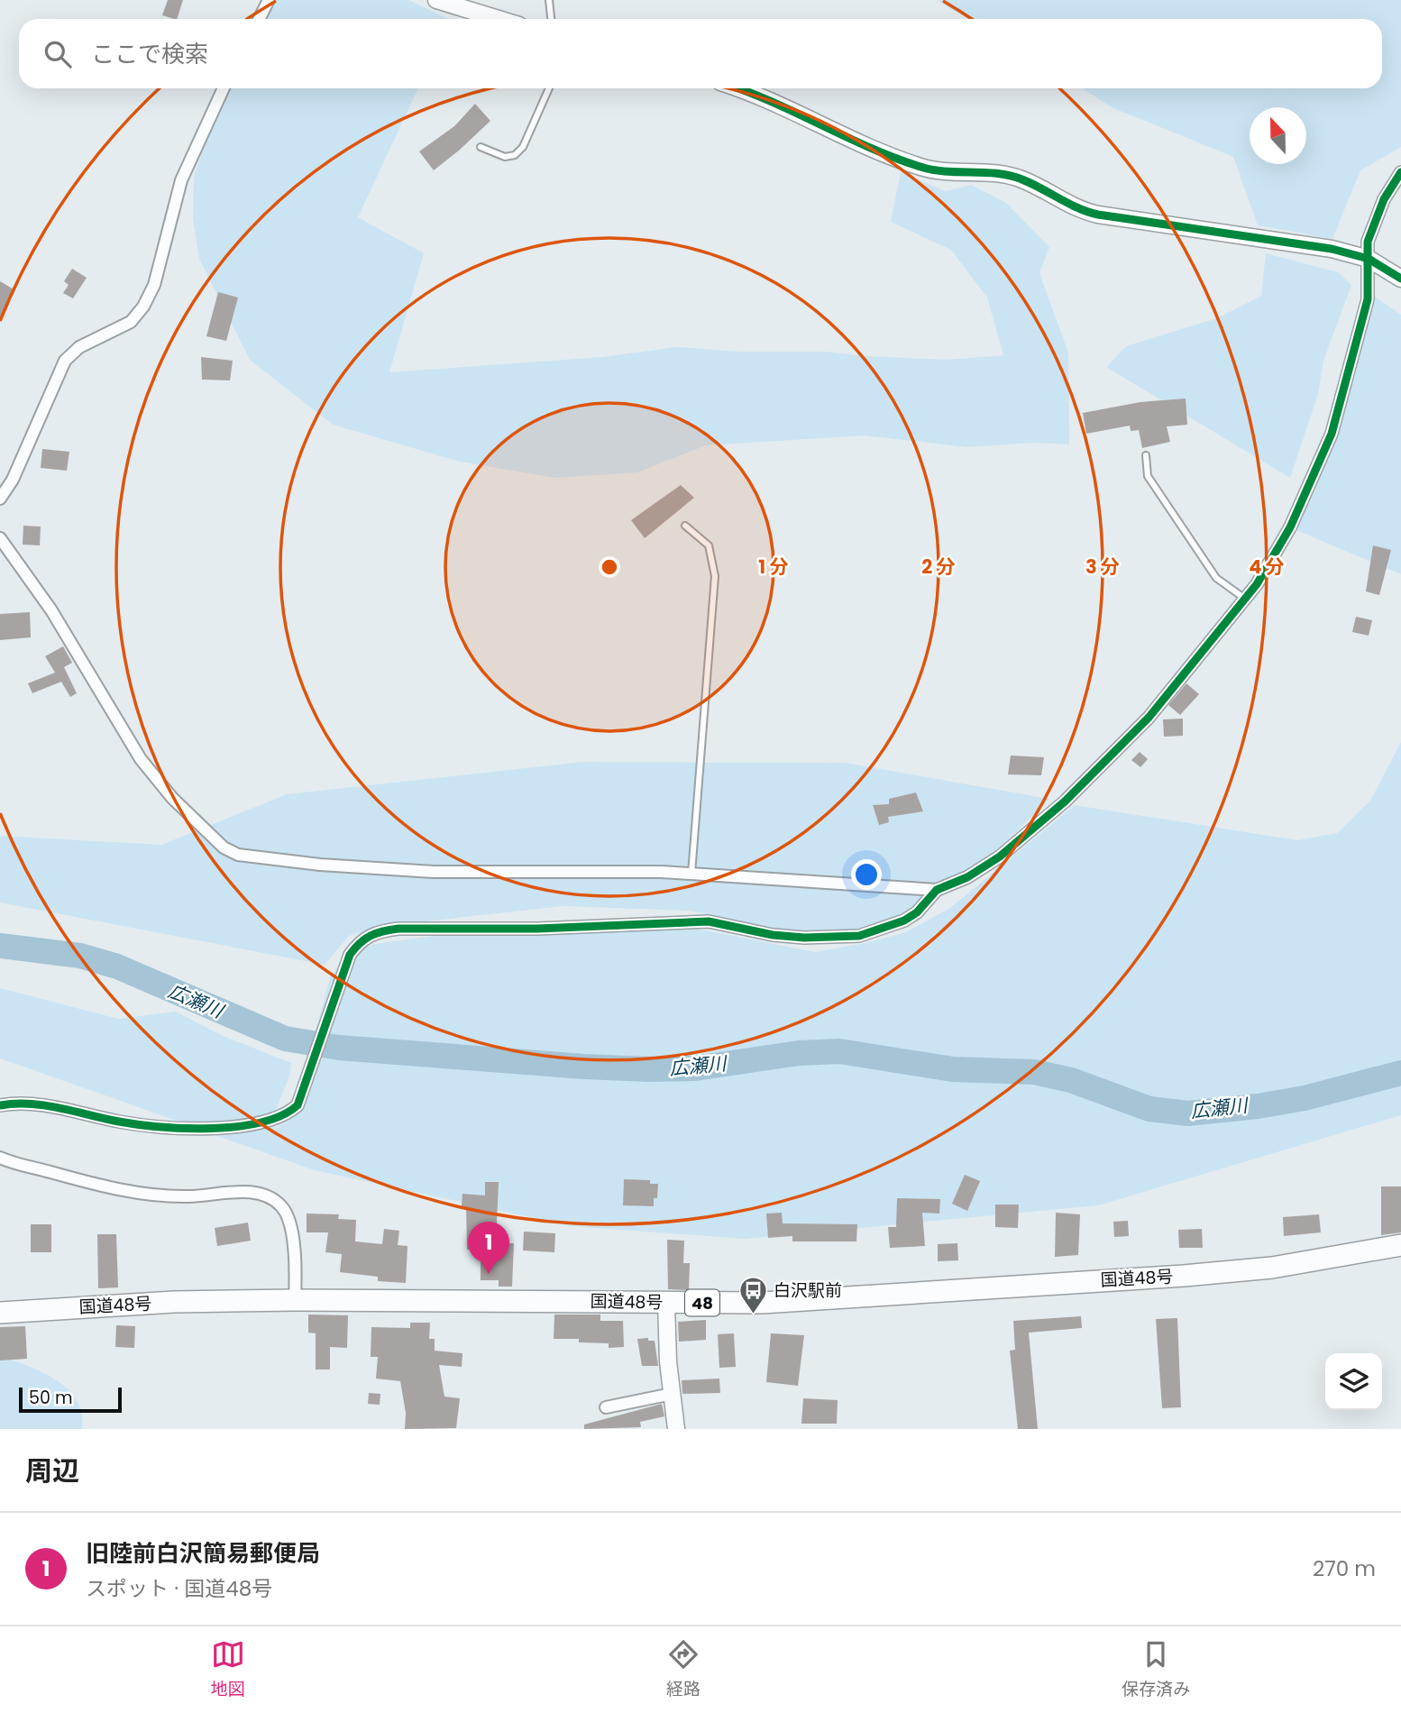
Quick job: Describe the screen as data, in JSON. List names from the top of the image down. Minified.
{"streets":{"highway":["国道48号","48"]},"water":["広瀬川"],"places":{"bus stop":["白沢駅前"]},"scale_bar":"50 m","north":"top","page":{"search":"ここで検索","pins":"1","scale":"50 m","heading":"周辺","list":[{"mark":"1","name":"旧陸前白沢簡易郵便局","note":"スポット · 国道48号","value":"270 m"}],"nav":["地図","経路","保存済み"]},"rings":["1 分","2 分","3 分","4 分"]}
